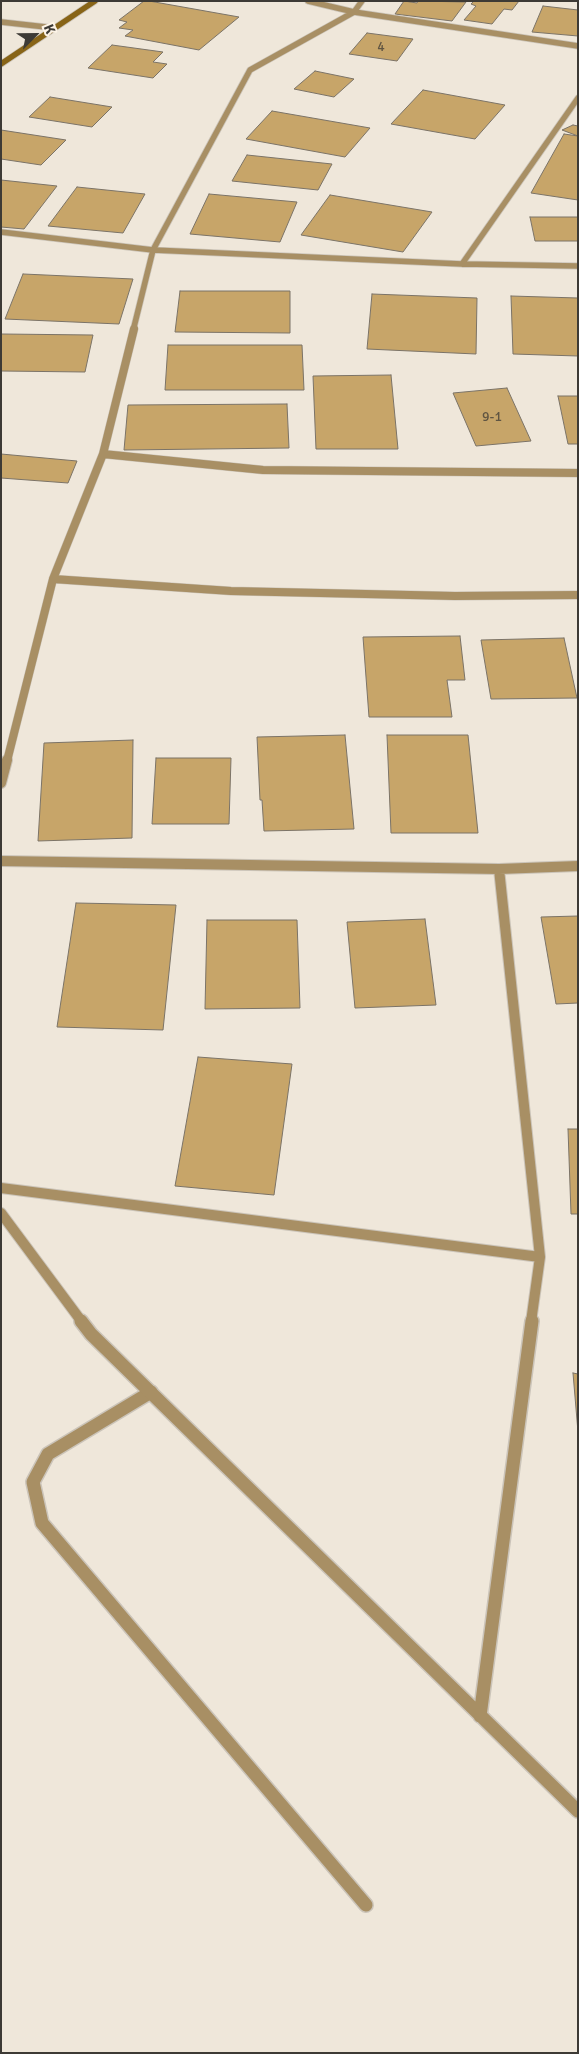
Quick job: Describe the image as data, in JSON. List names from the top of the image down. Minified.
{"house_numbers":["4","9-1"],"north":"top right"}
